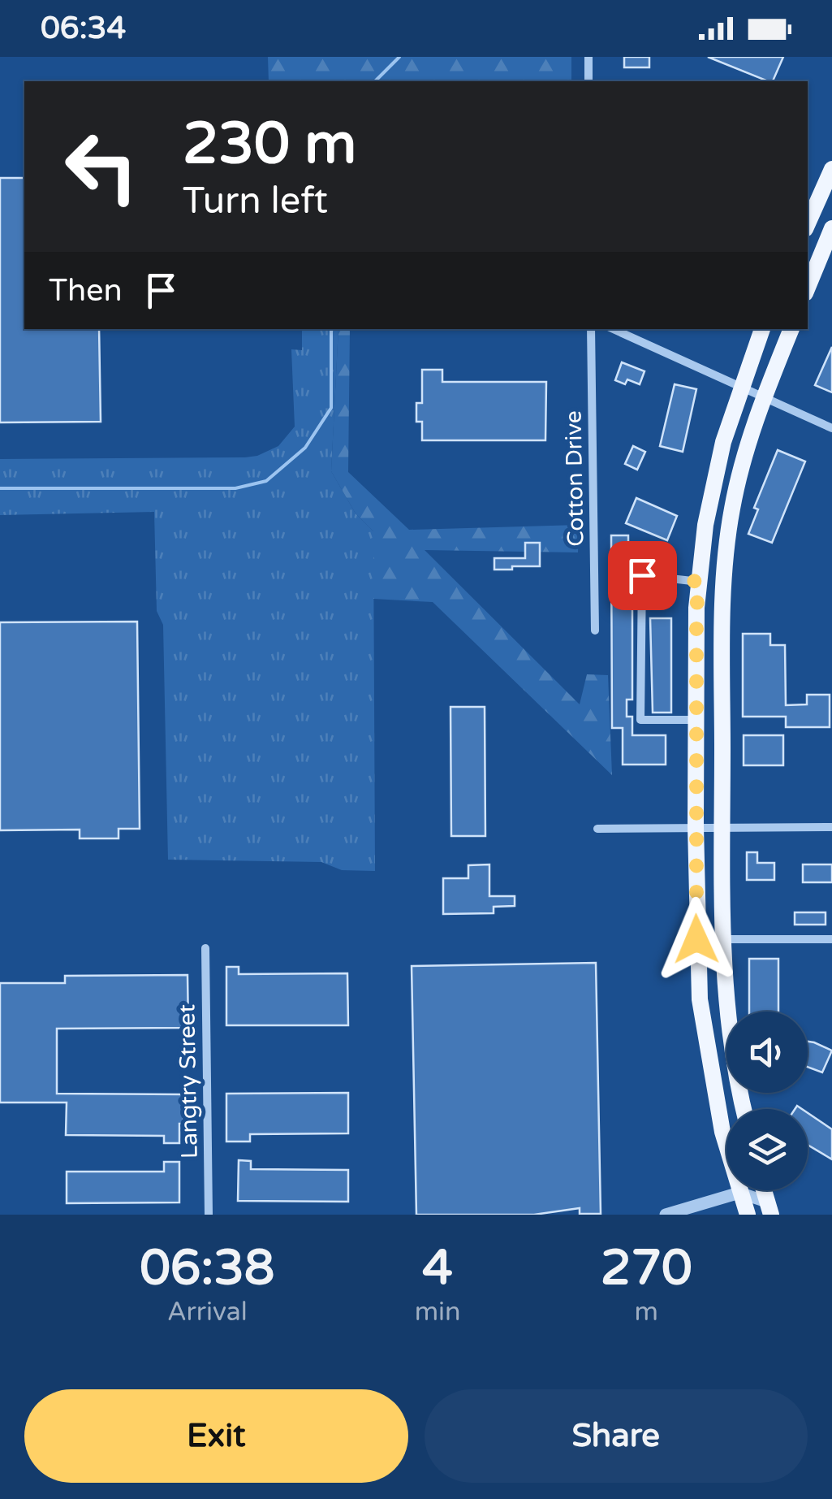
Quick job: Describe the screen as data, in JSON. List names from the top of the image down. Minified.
{"streets":{"street":["Cotton Drive","Langtry Street"]},"page":{"status":"06:34","turn":["230 m","Turn left"],"then":"Then","eta":["06:38","Arrival","4","min","270","m"],"buttons":["Exit","Share"]}}
